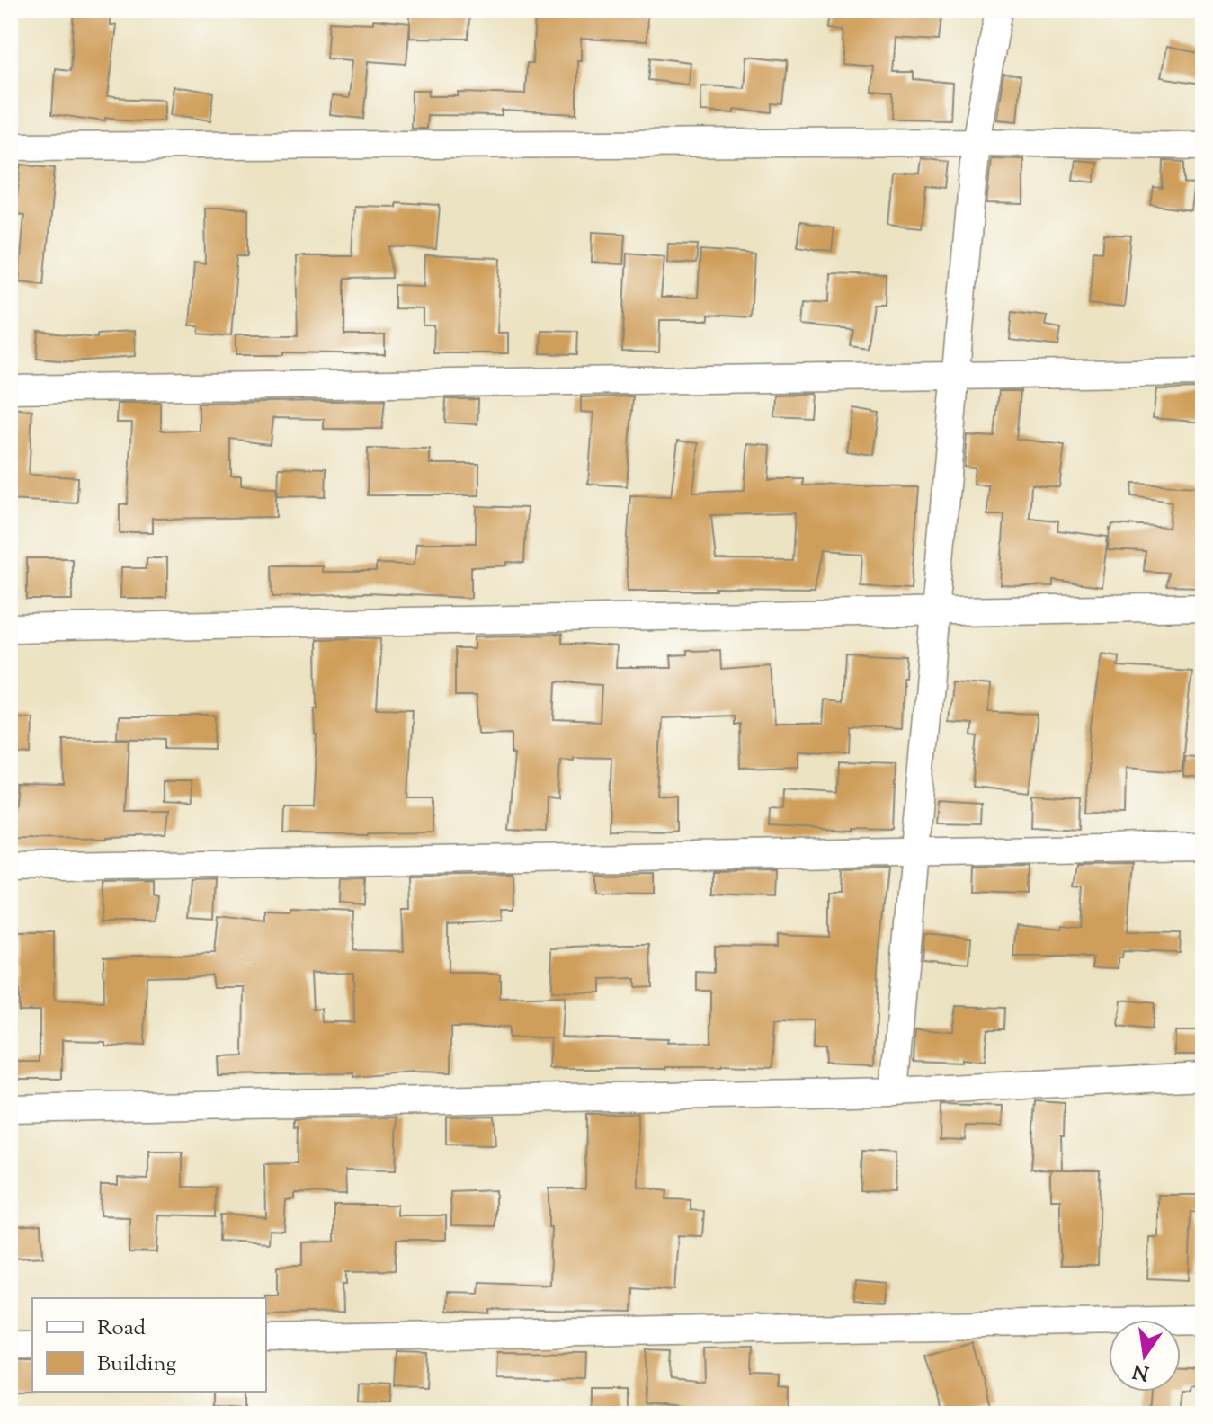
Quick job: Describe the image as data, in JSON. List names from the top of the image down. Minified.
{"legend":["Road","Building"],"north":"bottom"}
